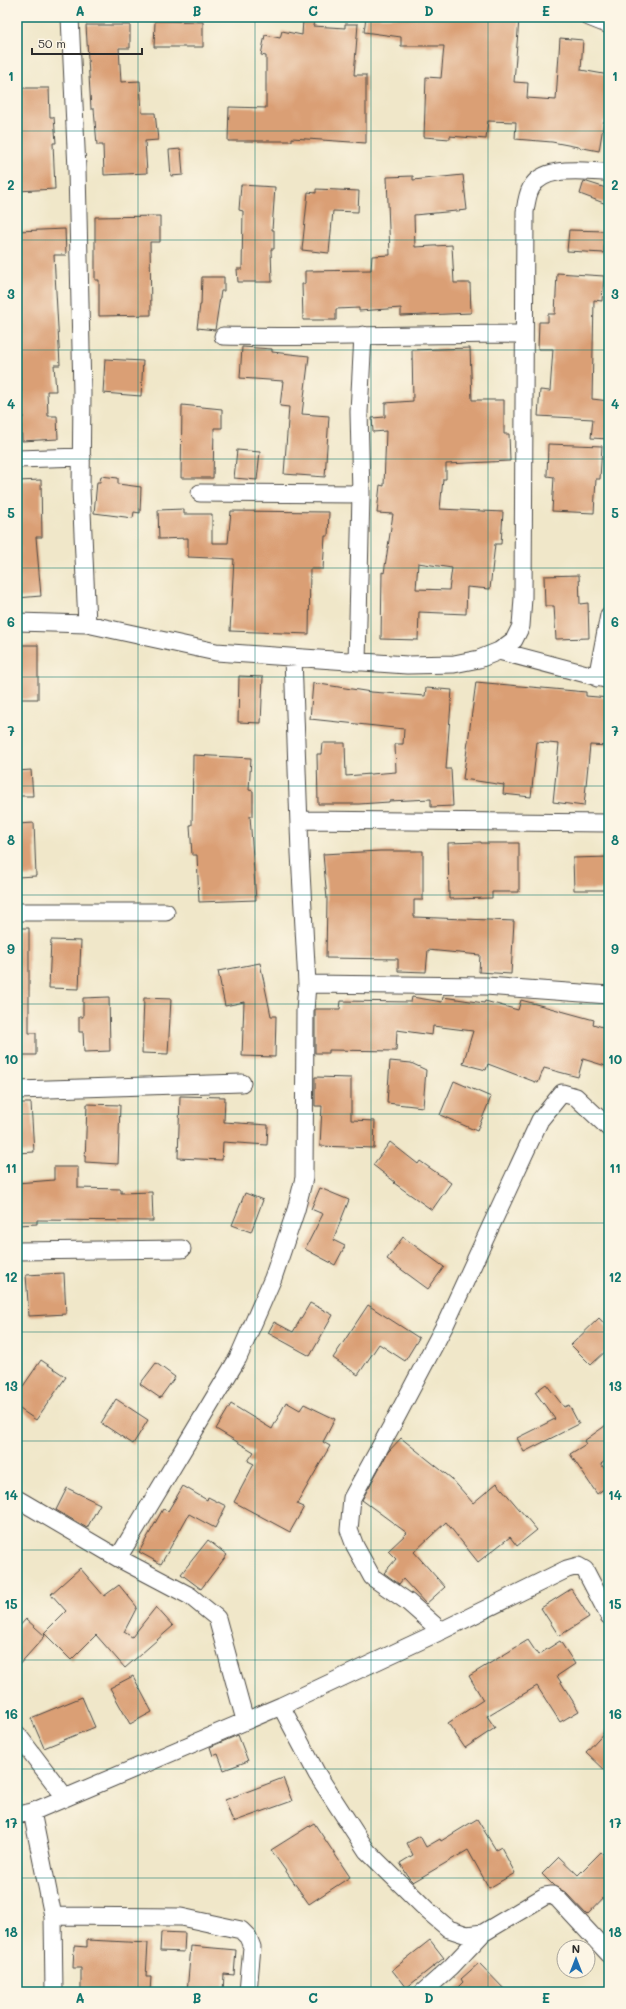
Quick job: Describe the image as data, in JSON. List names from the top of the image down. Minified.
{"scale_bar":"50 m","north":"top","grid":{"columns":["A","B","C","D","E"],"rows":["1","2","3","4","5","6","7","8","9","10","11","12","13","14","15","16","17","18"]}}
